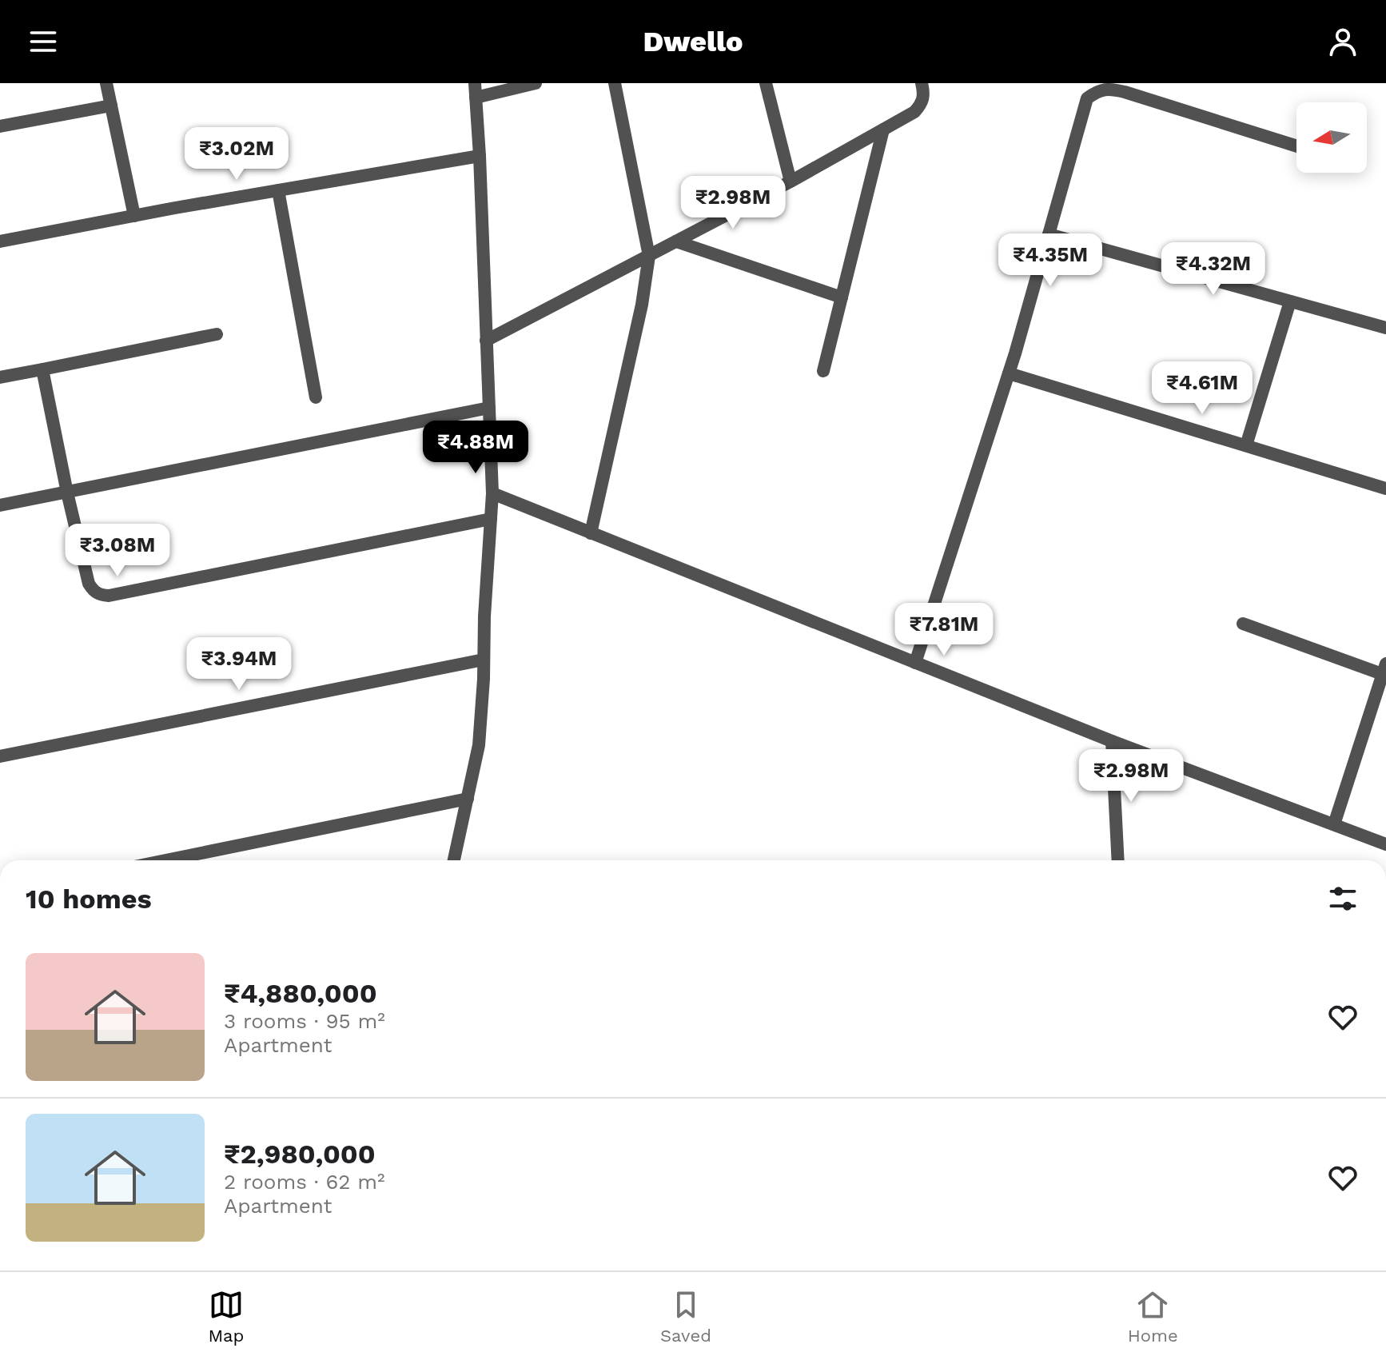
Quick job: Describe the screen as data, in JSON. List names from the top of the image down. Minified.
{"north":"left","page":{"header":"Dwello","price":["₹3.02M","₹2.98M","₹4.35M","₹4.32M","₹4.61M","₹4.88M","₹3.08M","₹7.81M","₹3.94M","₹2.98M"],"heading":"10 homes","list":[{"name":"₹4,880,000","note":"3 rooms · 95 m² · Apartment"},{"name":"₹2,980,000","note":"2 rooms · 62 m² · Apartment"}],"tabs":["Map","Saved","Home"]}}
